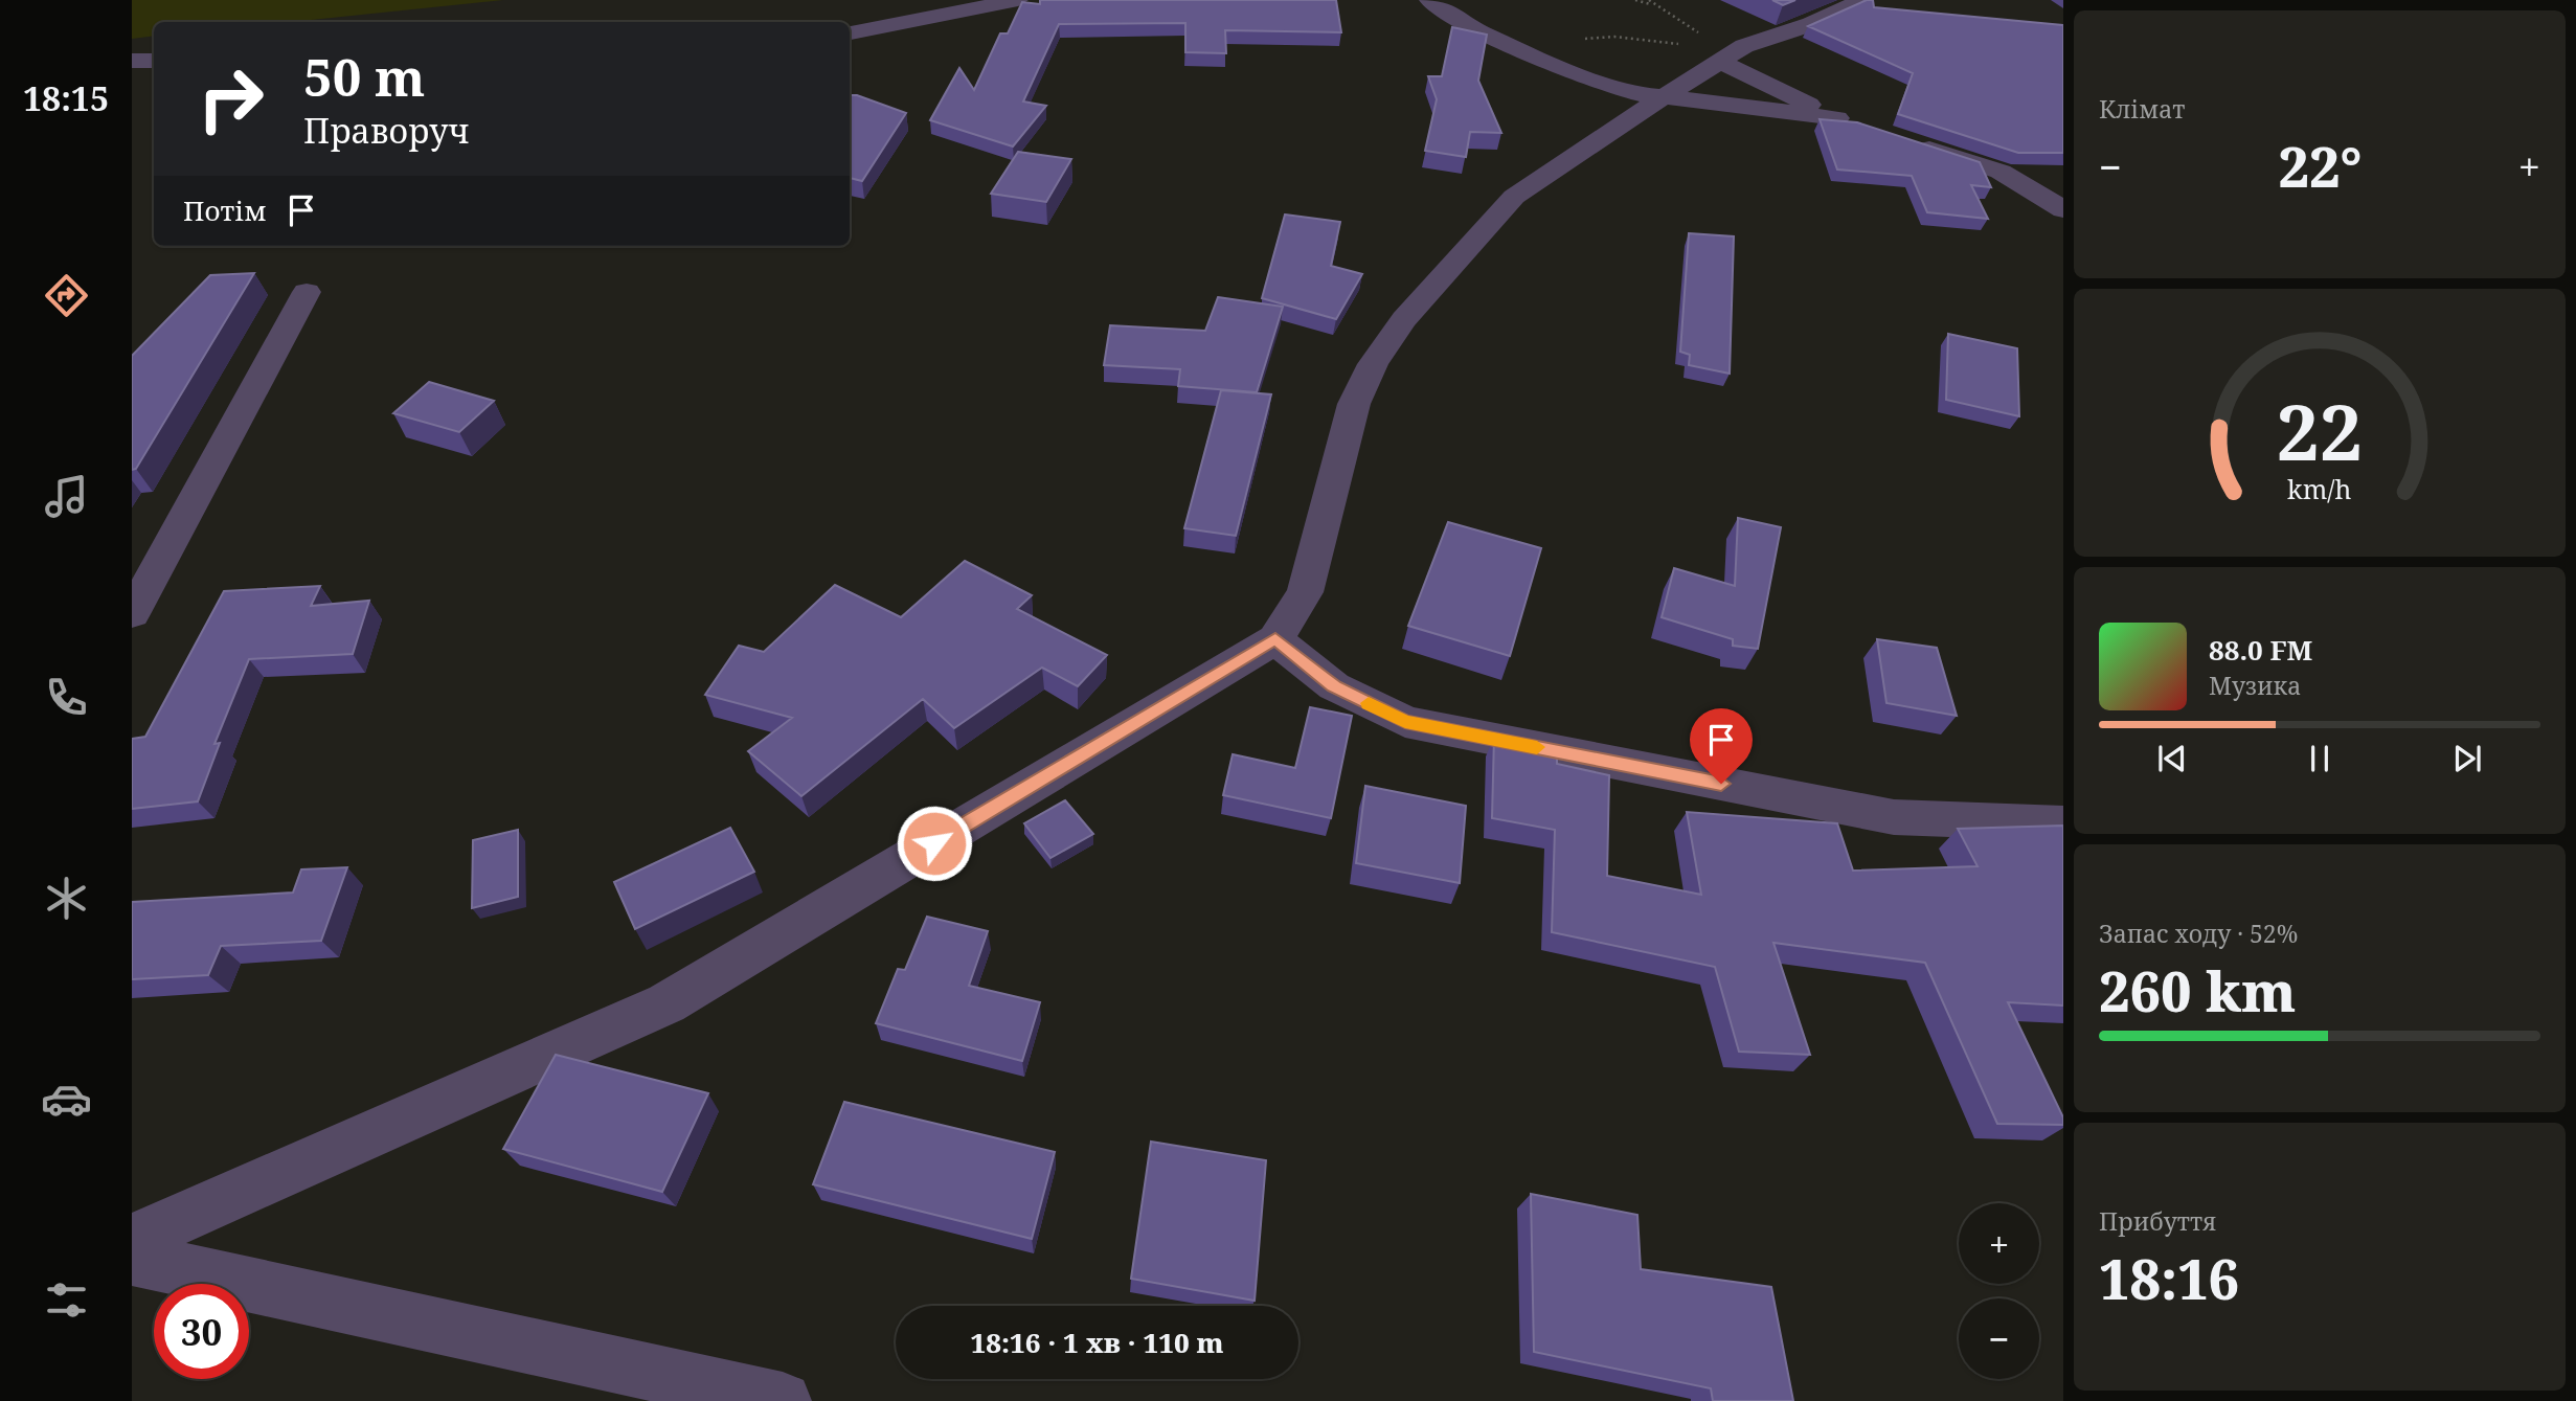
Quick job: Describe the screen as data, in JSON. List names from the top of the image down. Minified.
{"page":{"tabs":"18:15","tile":["Клімат",["Запас ходу · 52%","260 km"],["Прибуття","18:16"]],"turn":["50 m","Праворуч"],"heat":["−","22°","+"],"then":"Потім","song":["88.0 FM","Музика"],"map_buttons":["+","−"],"limit":"30","trip":"18:16 · 1 хв · 110 m","gauge":["22","km/h"]}}
